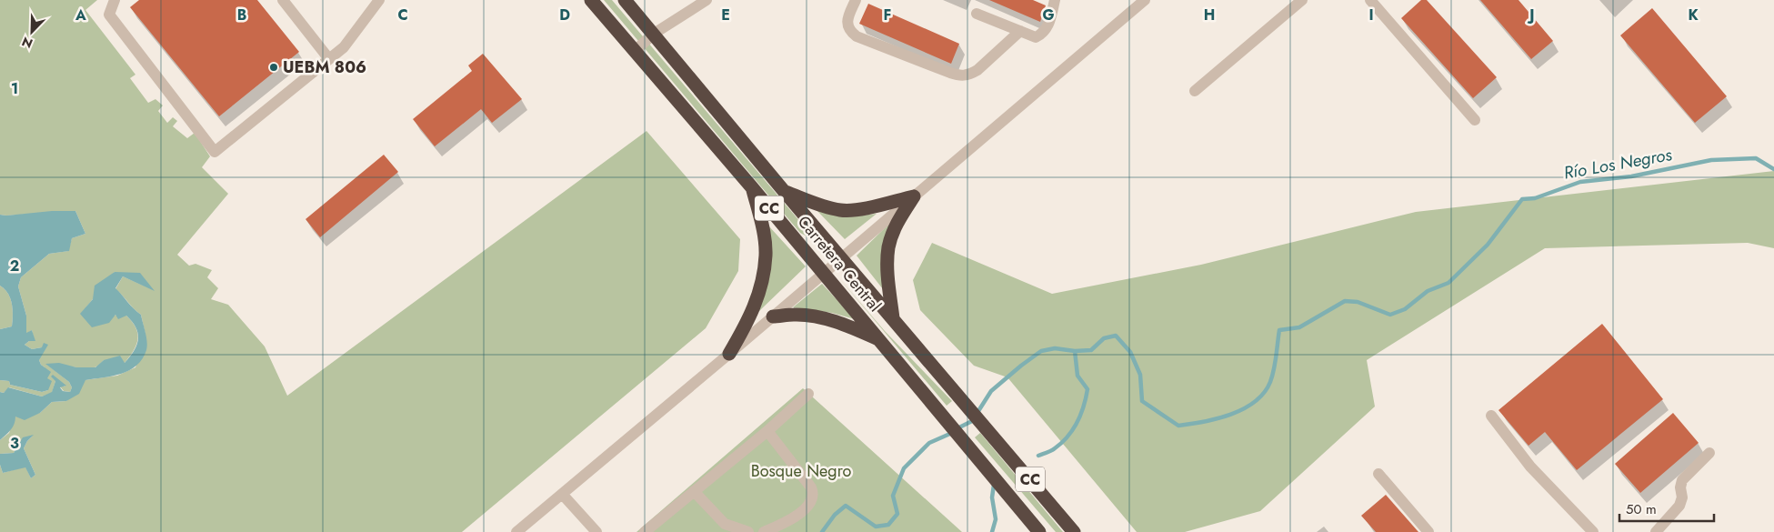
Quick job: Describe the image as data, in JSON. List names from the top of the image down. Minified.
{"streets":{"highway":["CC","Carretera Central"]},"water":["Río Los Negros"],"parks":["Bosque Negro"],"places":["UEBM 806"],"scale_bar":"50 m","north":"bottom left","grid":{"columns":["A","B","C","D","E","F","G","H","I","J","K"],"rows":["1","2","3"]}}
